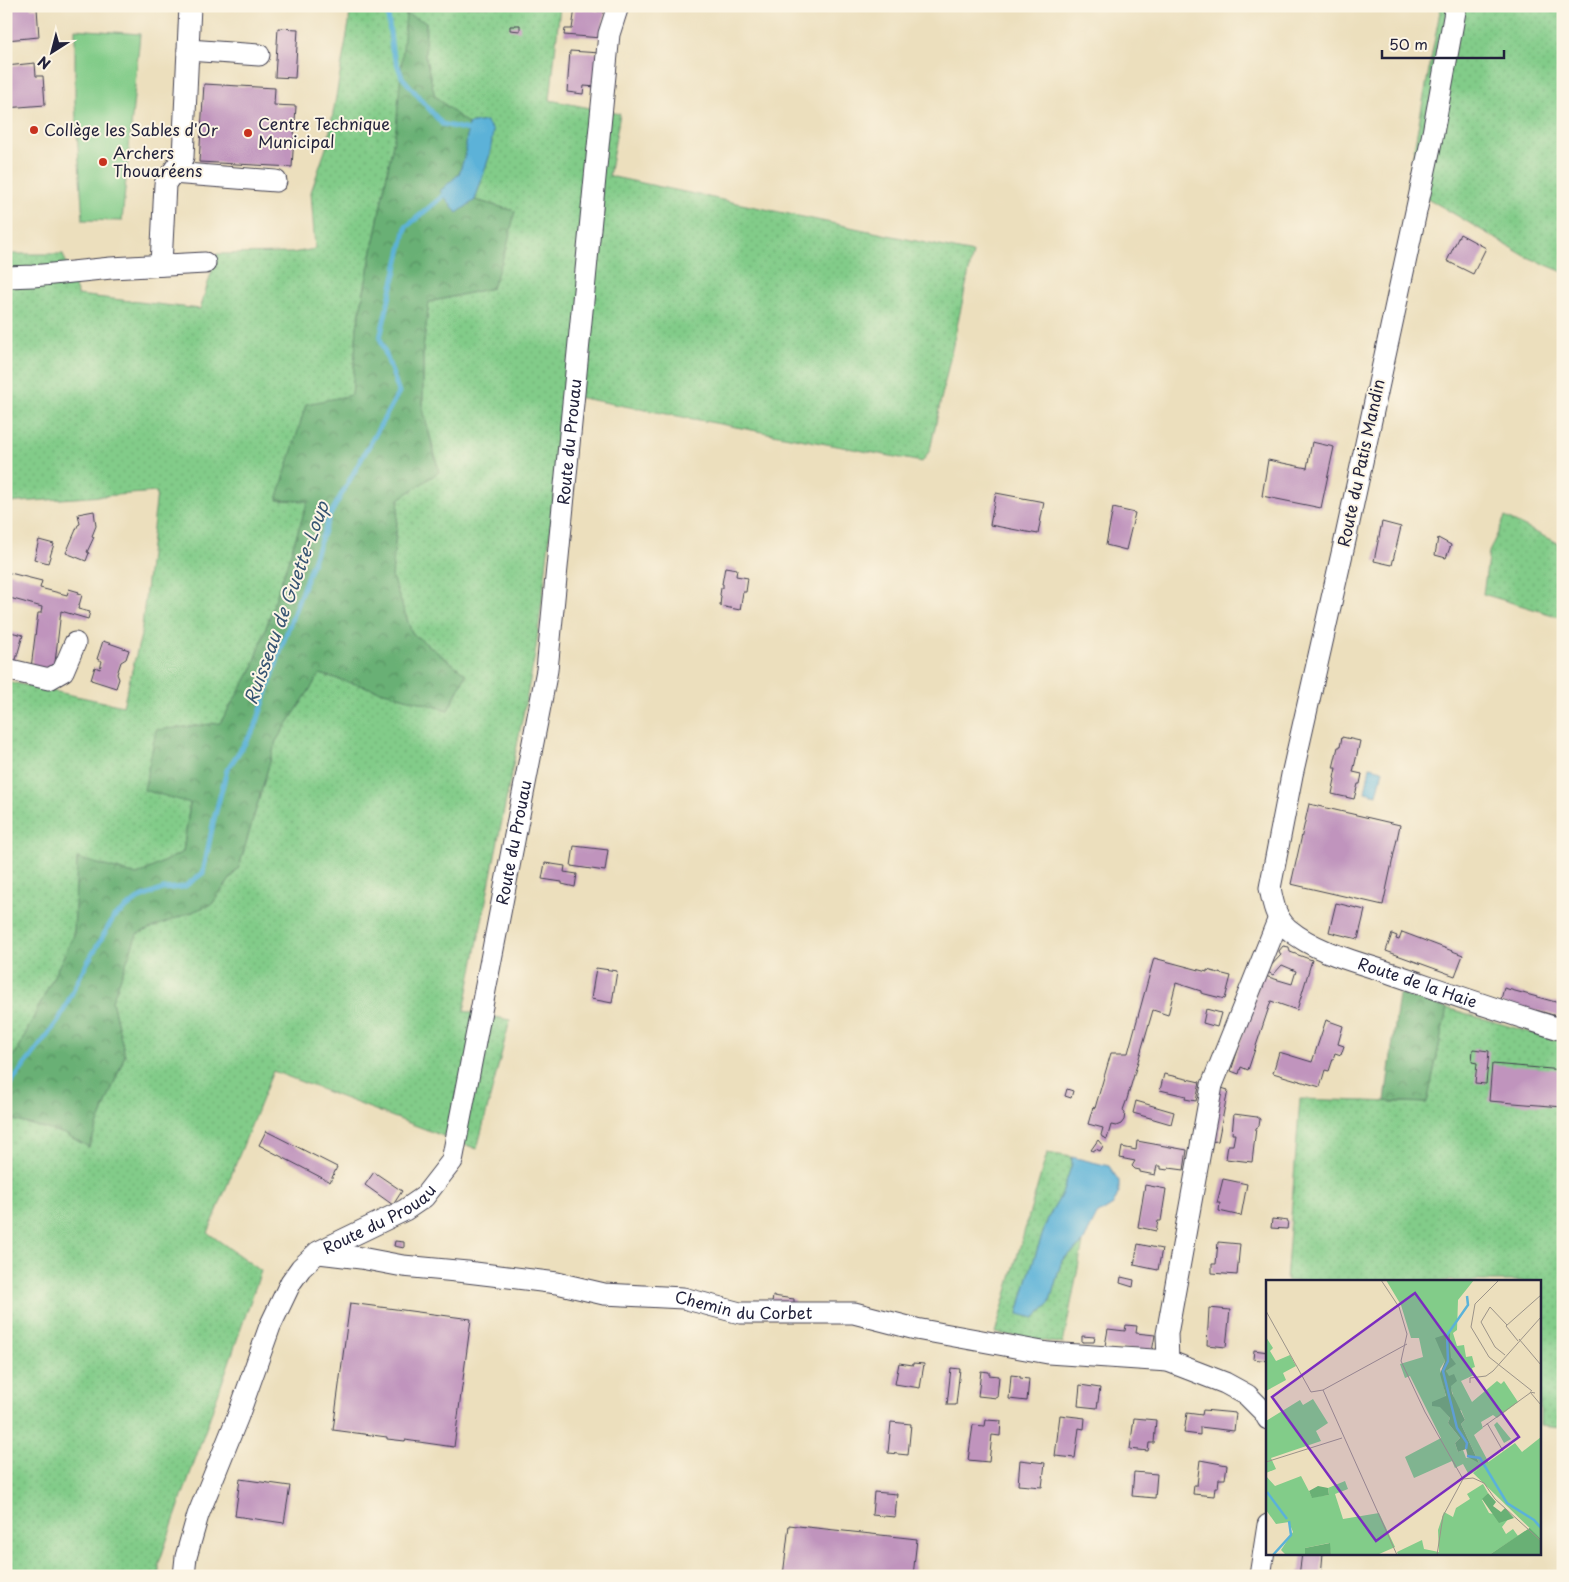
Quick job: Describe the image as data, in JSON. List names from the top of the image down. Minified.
{"streets":{"street":["Route du Prouau","Route du Patis Mandin","Route de la Haie","Chemin du Corbet"]},"crossings":[["Route du Prouau","Chemin du Corbet"],["Route du Patis Mandin","Route de la Haie"]],"water":["Ruisseau de Guette-Loup"],"places":["Collège les Sables d'Or","Centre Technique Municipal","Archers Thouaréens"],"scale_bar":"50 m","north":"bottom left"}
